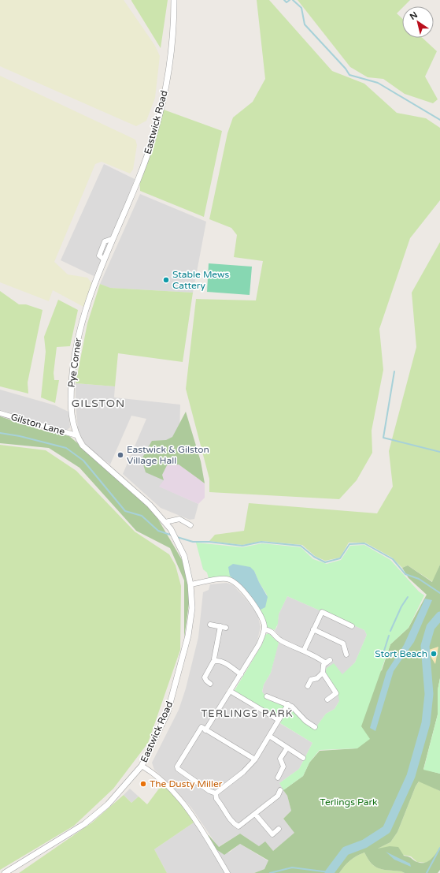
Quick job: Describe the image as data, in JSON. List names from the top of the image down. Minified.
{"streets":{"street":["Eastwick Road","Pye Corner","Gilston Lane"]},"crossings":[["Eastwick Road","Pye Corner"],["Pye Corner","Gilston Lane"]],"districts":["GILSTON","TERLINGS PARK"],"parks":["Terlings Park"],"places":["Stable Mews Cattery","Eastwick & Gilston Village Hall","Stort Beach","The Dusty Miller"],"north":"top left"}
